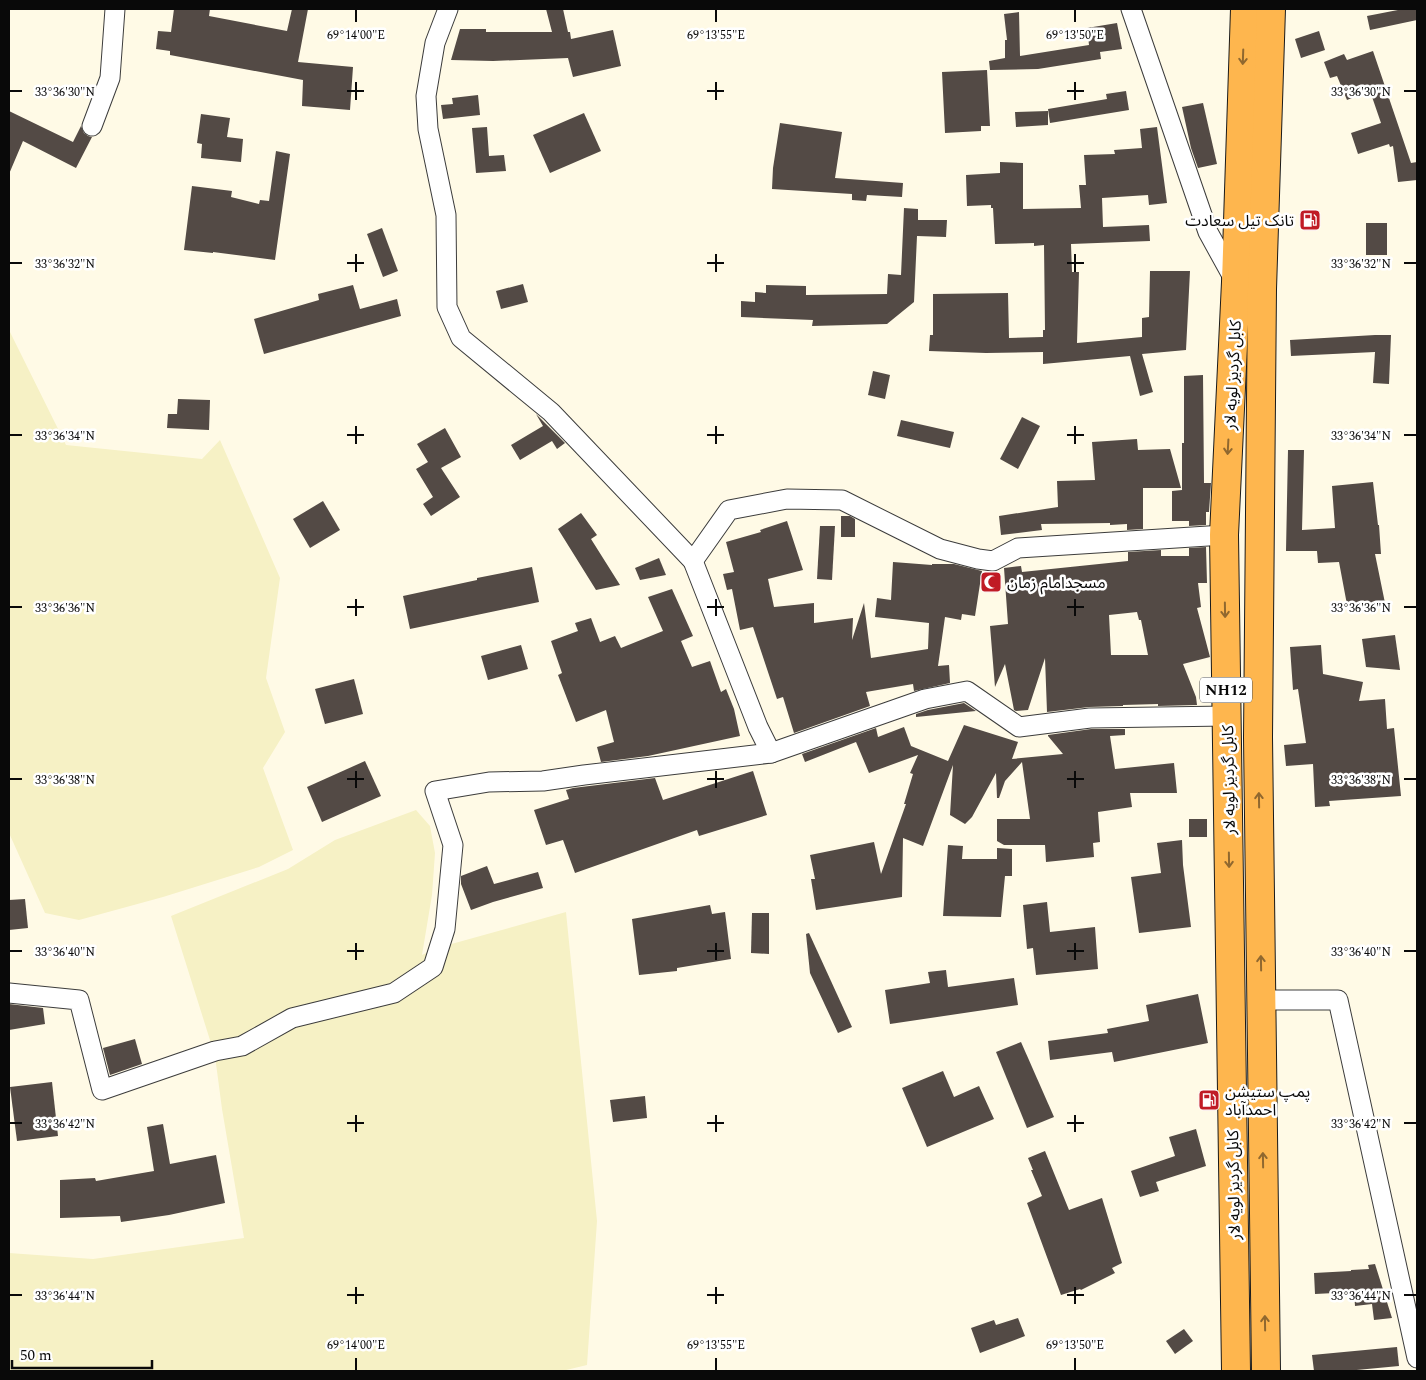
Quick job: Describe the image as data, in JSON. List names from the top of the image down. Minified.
{"streets":{"highway":["کابل گردیز لویه لار","NH12"]},"places":{"fuel station":["تانک تیل سعادت","پمپ ستیشن احمدآباد"],"mosque":["مسجدامام زمان"]},"scale_bar":"50 m","coordinates":["69°14'00\"E","69°13'55\"E","69°13'50\"E","33°36'30\"N","33°36'32\"N","33°36'34\"N","33°36'36\"N","33°36'38\"N","33°36'40\"N","33°36'42\"N","33°36'44\"N"]}
